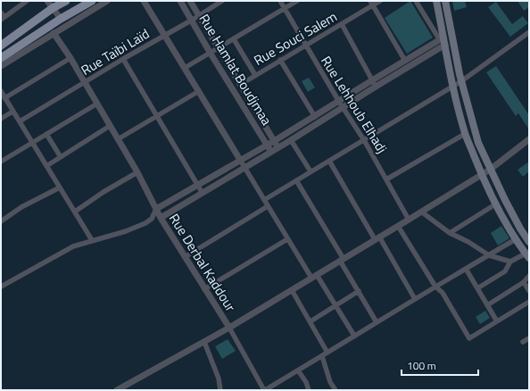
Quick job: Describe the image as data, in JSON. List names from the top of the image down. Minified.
{"streets":{"street":["Rue Souci Salem","Rue Taïbi Laïd","Rue Hamlat Boudjmaa","Rue Lehhoub Elhadj","Rue Derbal Kaddour"]},"crossings":[["Rue Souci Salem","Rue Hamlat Boudjmaa"],["Rue Souci Salem","Rue Lehhoub Elhadj"],["Rue Taïbi Laïd","Rue Hamlat Boudjmaa"],["Rue Taïbi Laïd","Rue Derbal Kaddour"]],"scale_bar":"100 m"}
